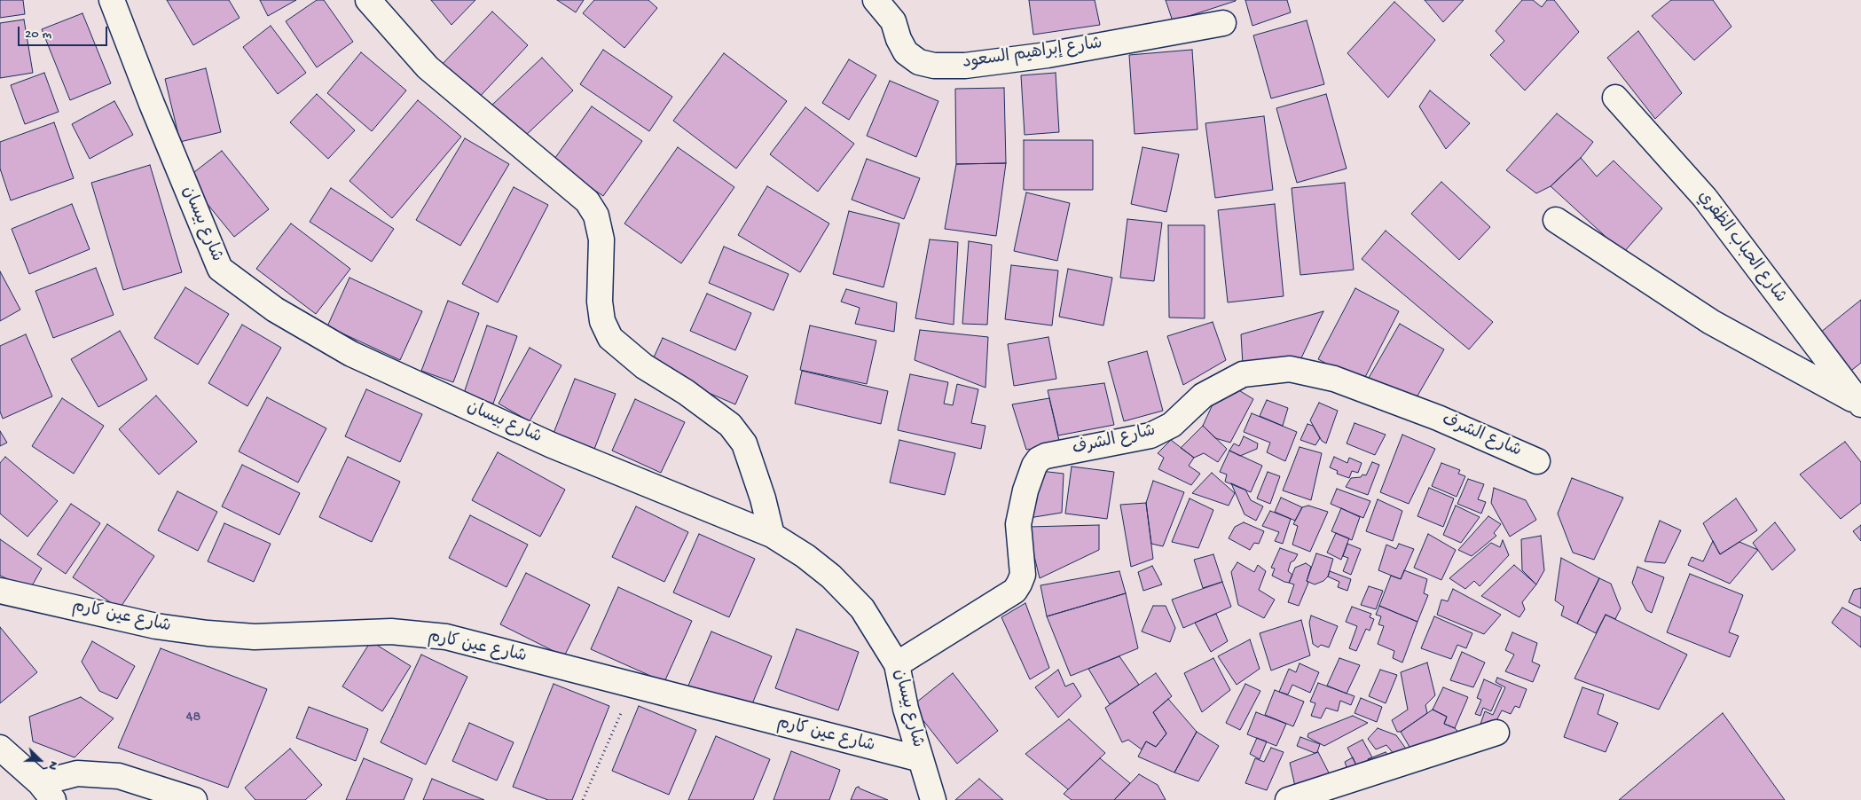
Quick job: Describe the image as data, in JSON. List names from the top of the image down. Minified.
{"streets":{"street":["شارع إبراهيم السعود","شارع بيسان","شارع الحباب الظفري","شارع الشرف","شارع عين كارم"]},"crossings":[["شارع بيسان","شارع الشرف"],["شارع بيسان","شارع عين كارم"]],"house_numbers":["48"],"scale_bar":"20 m","north":"right"}
